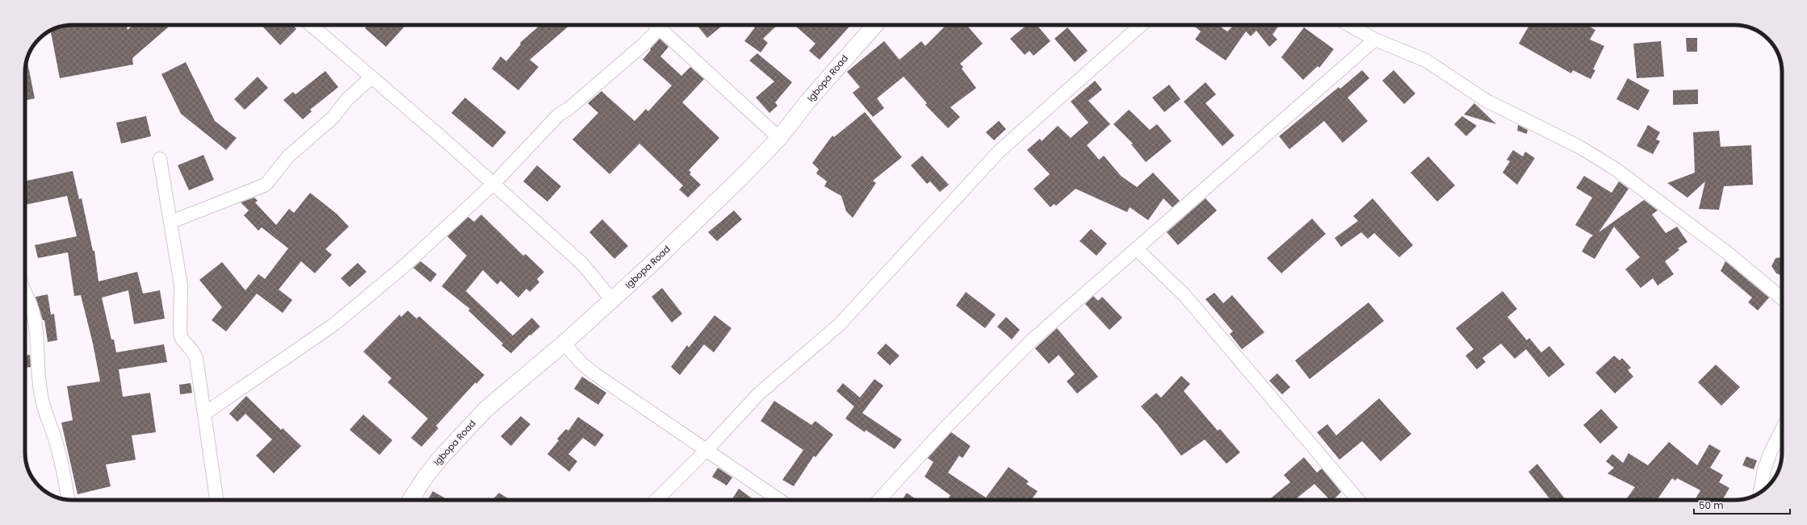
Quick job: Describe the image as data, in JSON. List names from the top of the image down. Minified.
{"streets":{"street":["Igbopa Road"]},"scale_bar":"50 m"}
